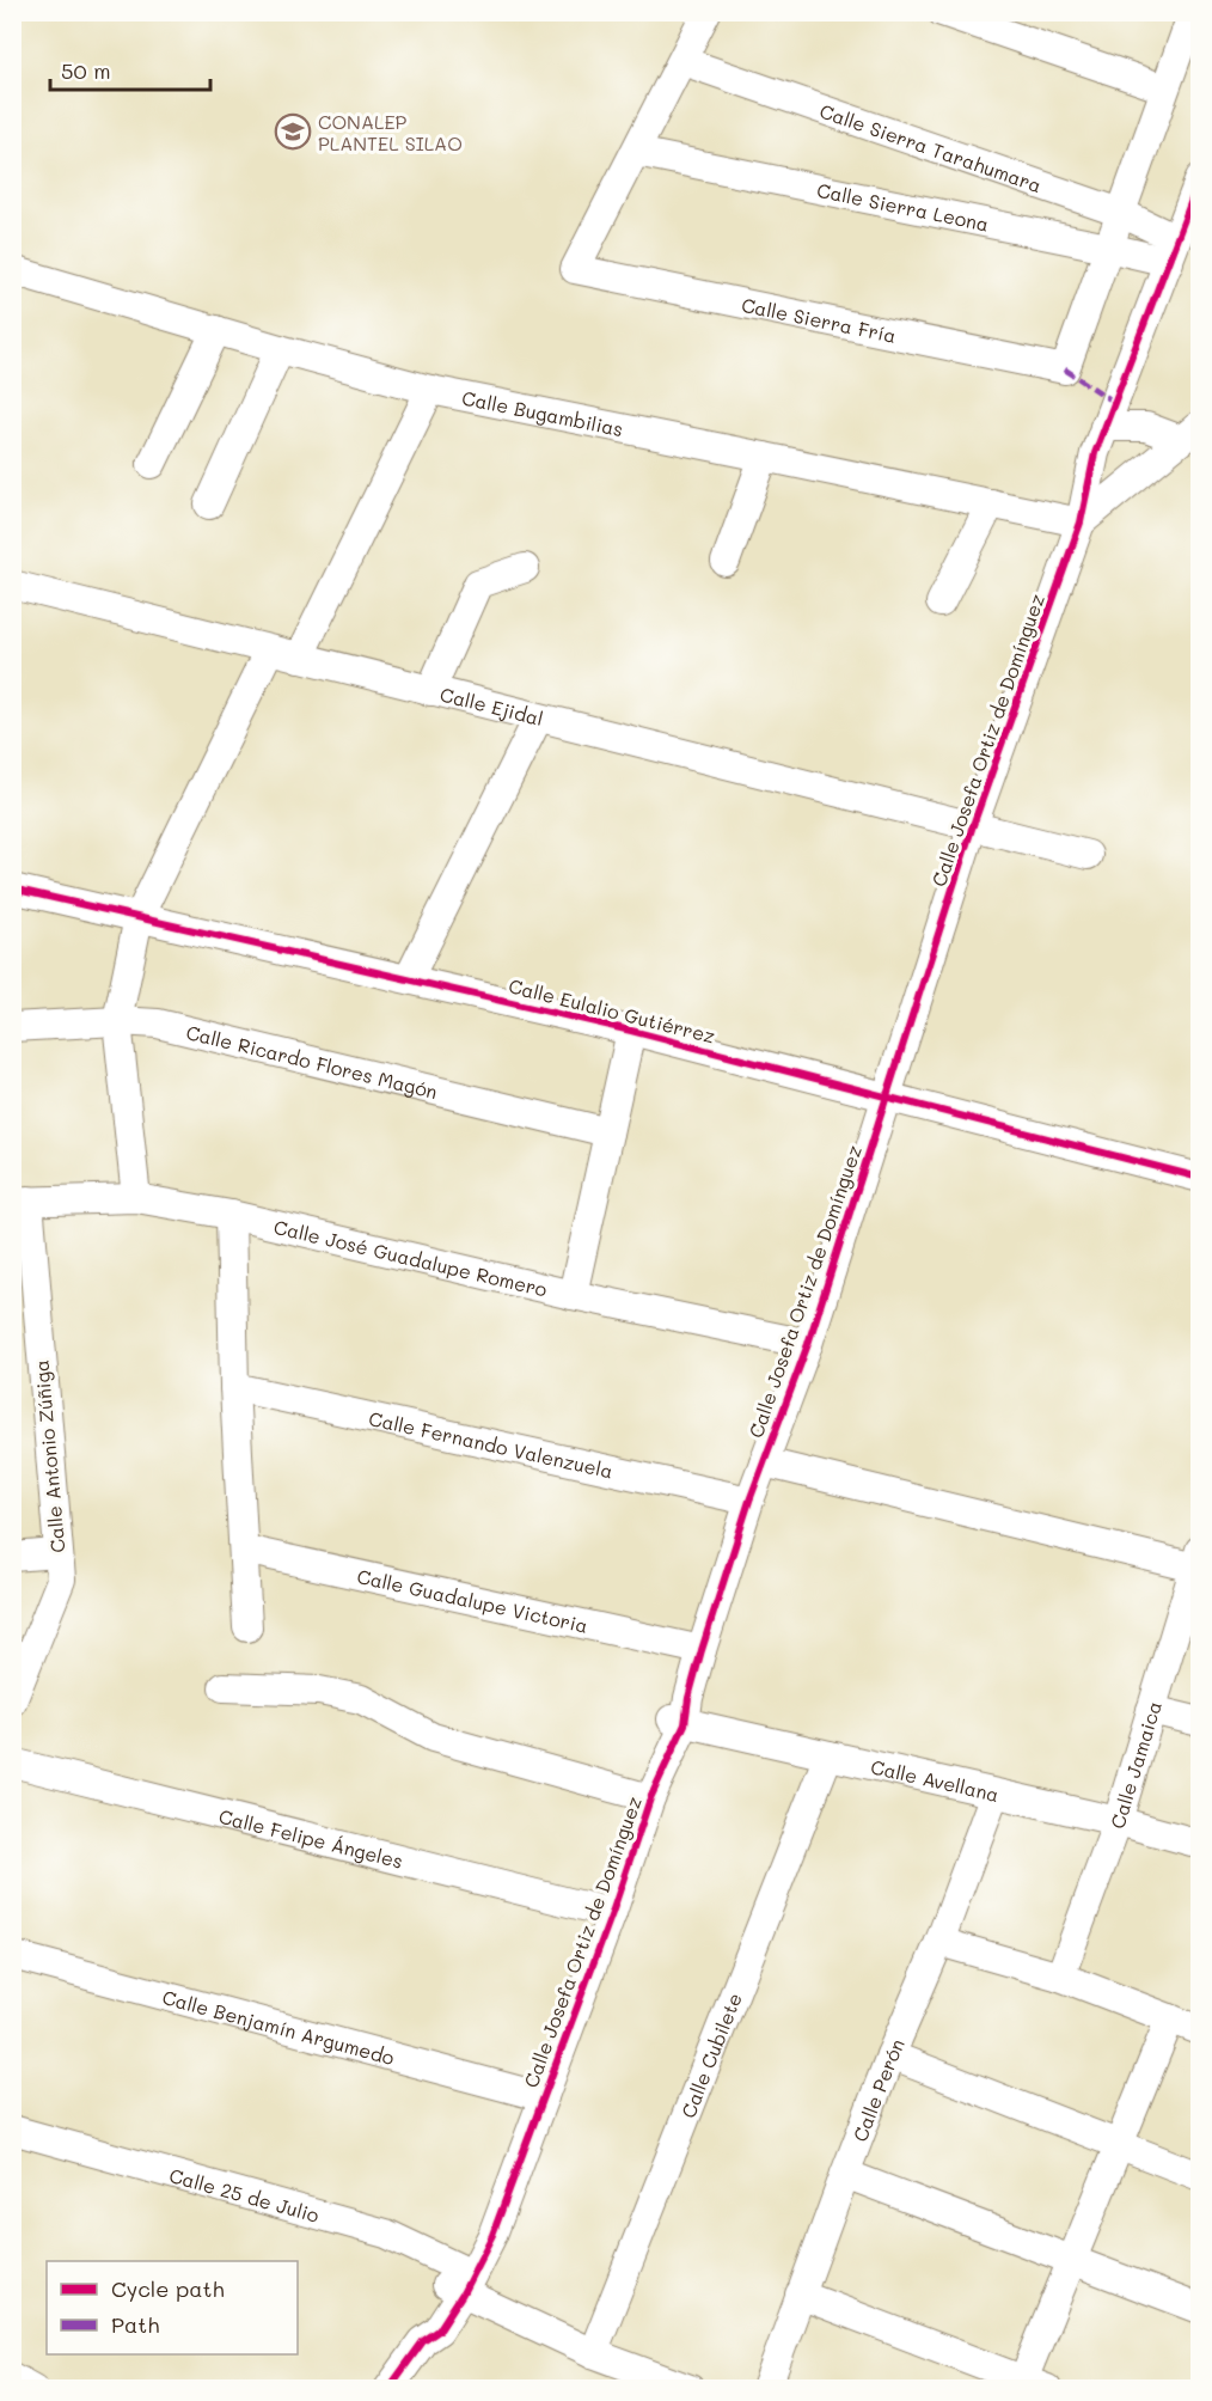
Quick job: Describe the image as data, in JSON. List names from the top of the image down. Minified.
{"streets":{"street":["Calle Sierra Tarahumara","Calle Sierra Leona","Calle Sierra Fría","Calle Bugambilias","Calle Ejidal","Calle Josefa Ortiz de Domínguez","Calle Eulalio Gutiérrez","Calle Ricardo Flores Magón","Calle José Guadalupe Romero","Calle Fernando Valenzuela","Calle Antonio Zúñiga","Calle Guadalupe Victoria","Calle Jamaica","Calle Avellana","Calle Felipe Ángeles","Calle Benjamín Argumedo","Calle Cubilete","Calle Perón","Calle 25 de Julio"]},"crossings":[["Calle Sierra Tarahumara","Calle Sierra Leona"],["Calle Sierra Tarahumara","Calle Josefa Ortiz de Domínguez"],["Calle Sierra Leona","Calle Sierra Fría"],["Calle Sierra Leona","Calle Josefa Ortiz de Domínguez"],["Calle Bugambilias","Calle Josefa Ortiz de Domínguez"],["Calle Ejidal","Calle Josefa Ortiz de Domínguez"],["Calle Josefa Ortiz de Domínguez","Calle Eulalio Gutiérrez"],["Calle Josefa Ortiz de Domínguez","Calle José Guadalupe Romero"],["Calle Josefa Ortiz de Domínguez","Calle Fernando Valenzuela"],["Calle Josefa Ortiz de Domínguez","Calle Guadalupe Victoria"],["Calle Josefa Ortiz de Domínguez","Calle Avellana"],["Calle Josefa Ortiz de Domínguez","Calle Felipe Ángeles"],["Calle Josefa Ortiz de Domínguez","Calle Benjamín Argumedo"],["Calle Josefa Ortiz de Domínguez","Calle 25 de Julio"],["Calle José Guadalupe Romero","Calle Antonio Zúñiga"],["Calle Jamaica","Calle Avellana"],["Calle Avellana","Calle Cubilete"],["Calle Avellana","Calle Perón"],["Calle Cubilete","Calle 25 de Julio"]],"places":{"school or university":["CONALEP PLANTEL SILAO"]},"legend":["Cycle path","Path"],"scale_bar":"50 m"}
